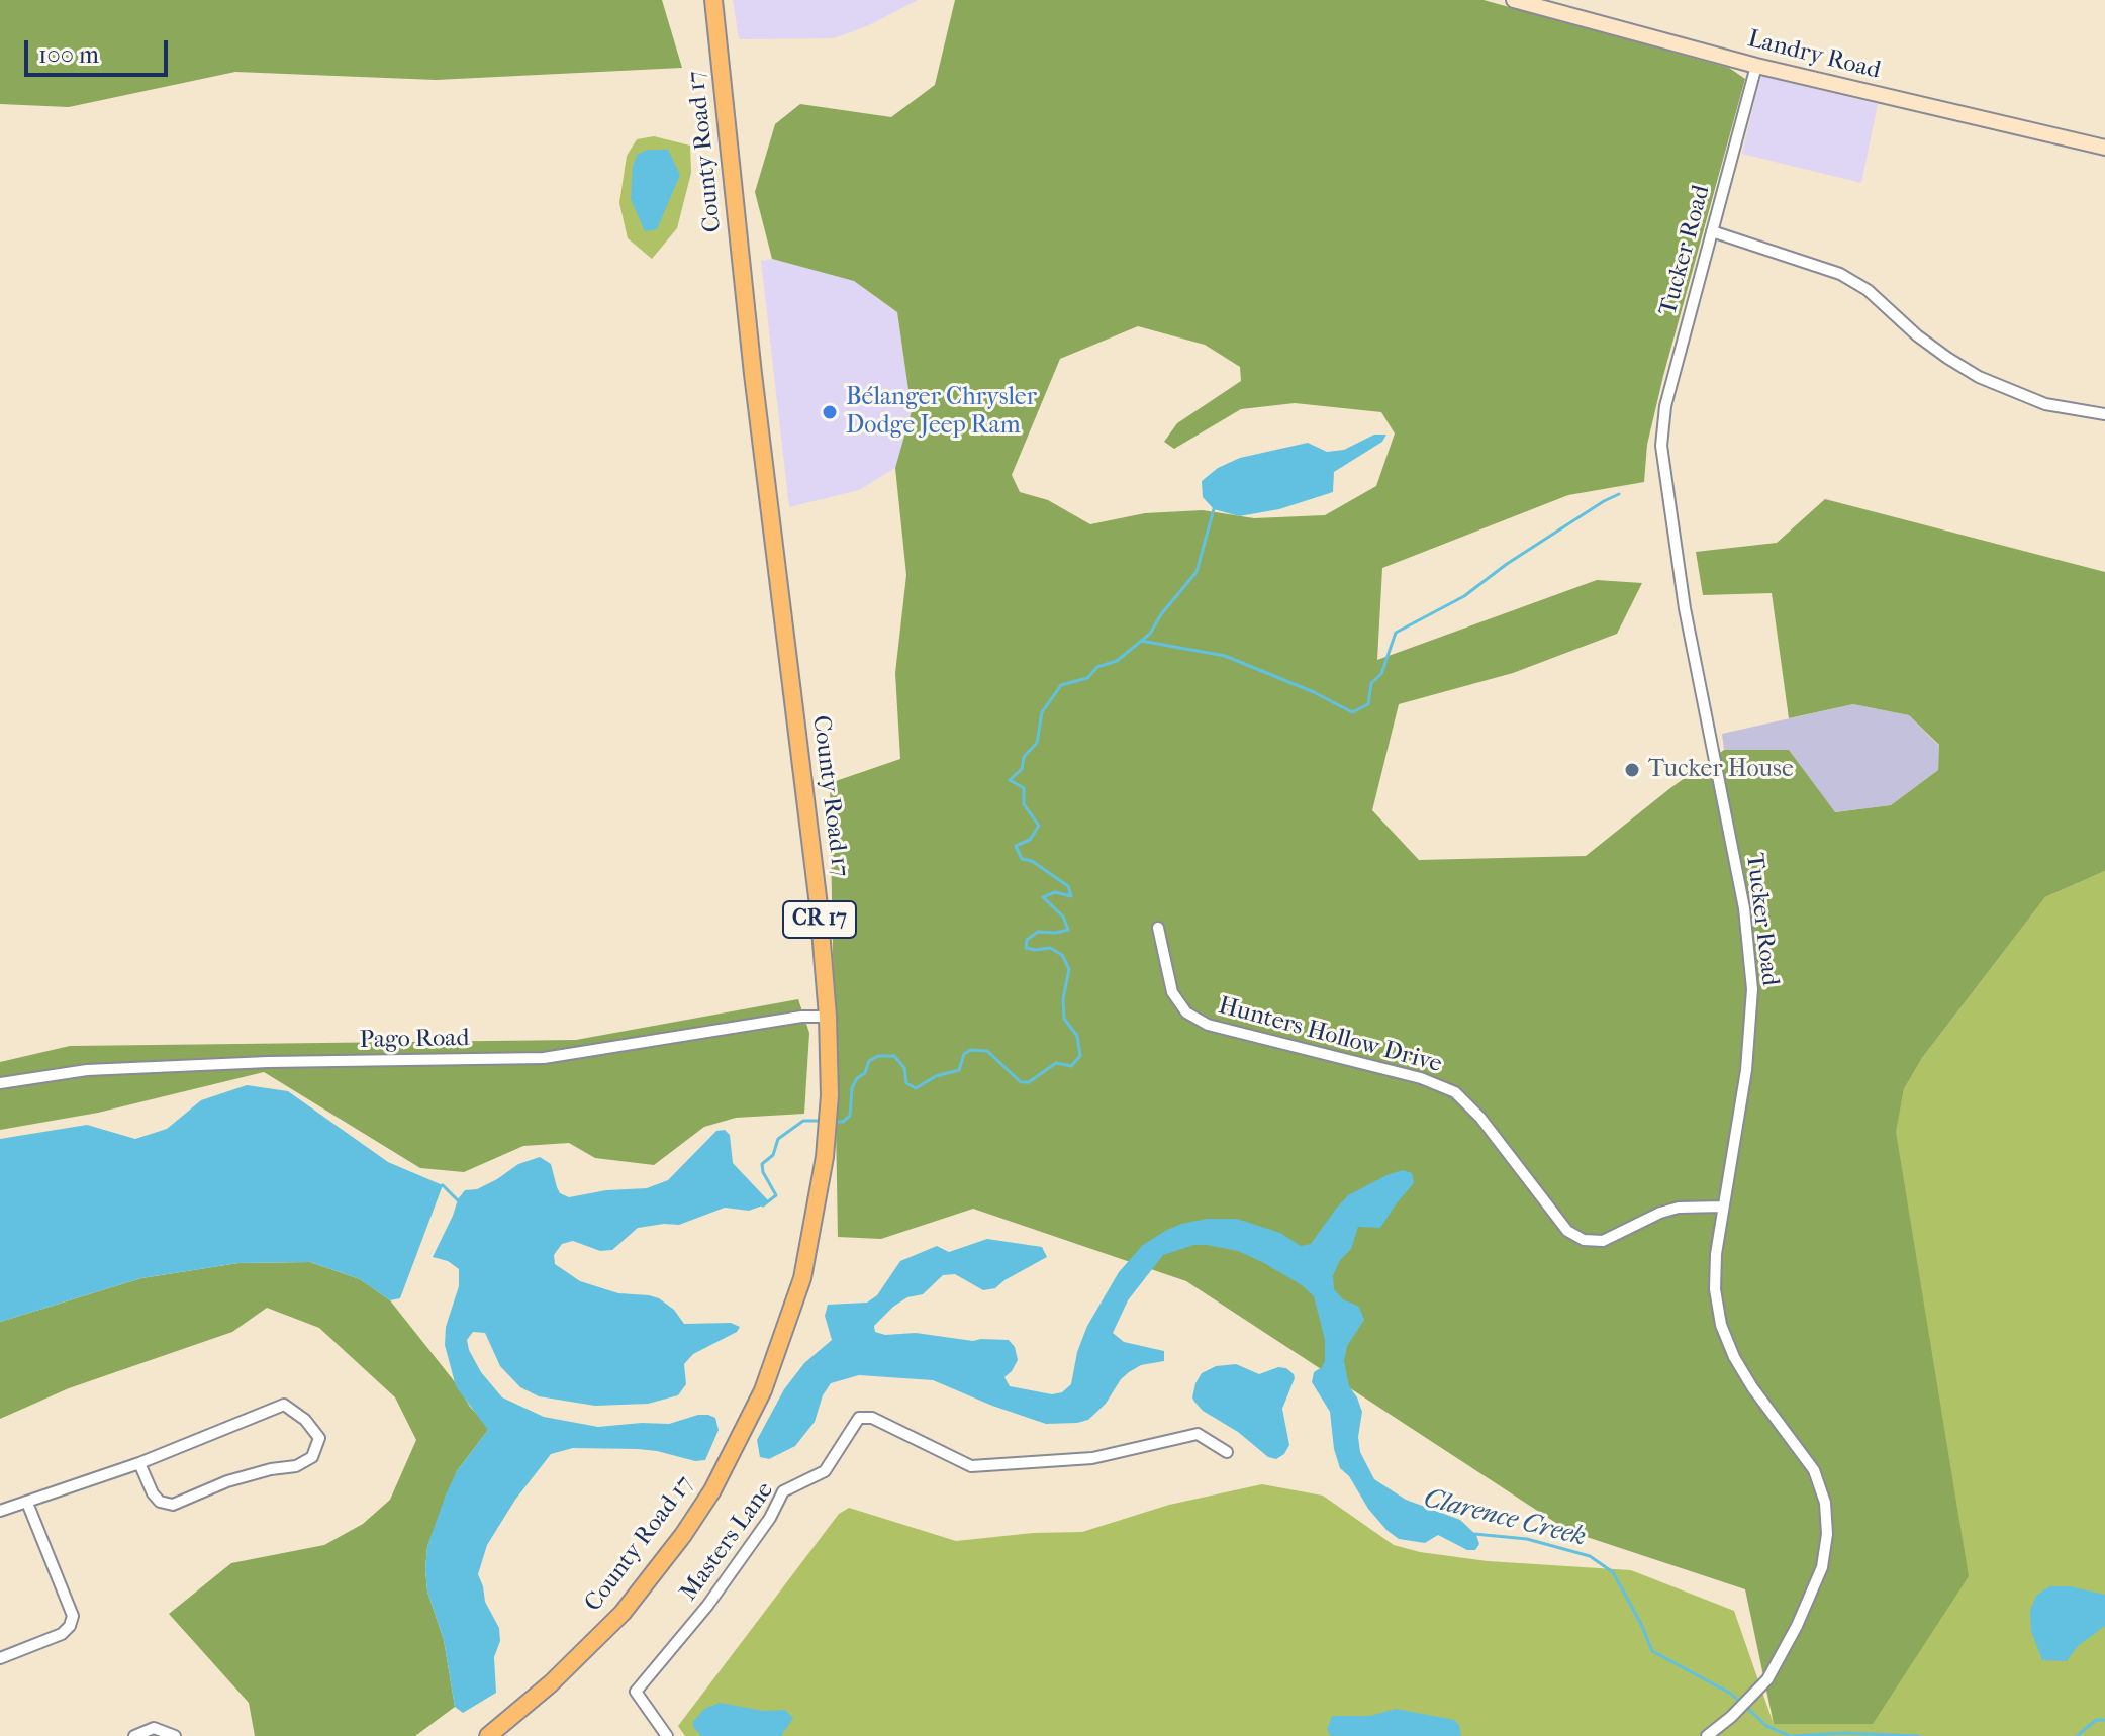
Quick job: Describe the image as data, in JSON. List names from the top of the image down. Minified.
{"streets":{"main road":["Landry Road","County Road 17","CR 17"],"street":["Tucker Road","Hunters Hollow Drive","Pago Road","Masters Lane"]},"crossings":[["Landry Road","Tucker Road"],["County Road 17","Pago Road"],["Tucker Road","Hunters Hollow Drive"]],"water":["Clarence Creek"],"places":["Bélanger Chrysler Dodge Jeep Ram","Tucker House"],"scale_bar":"100 m"}
